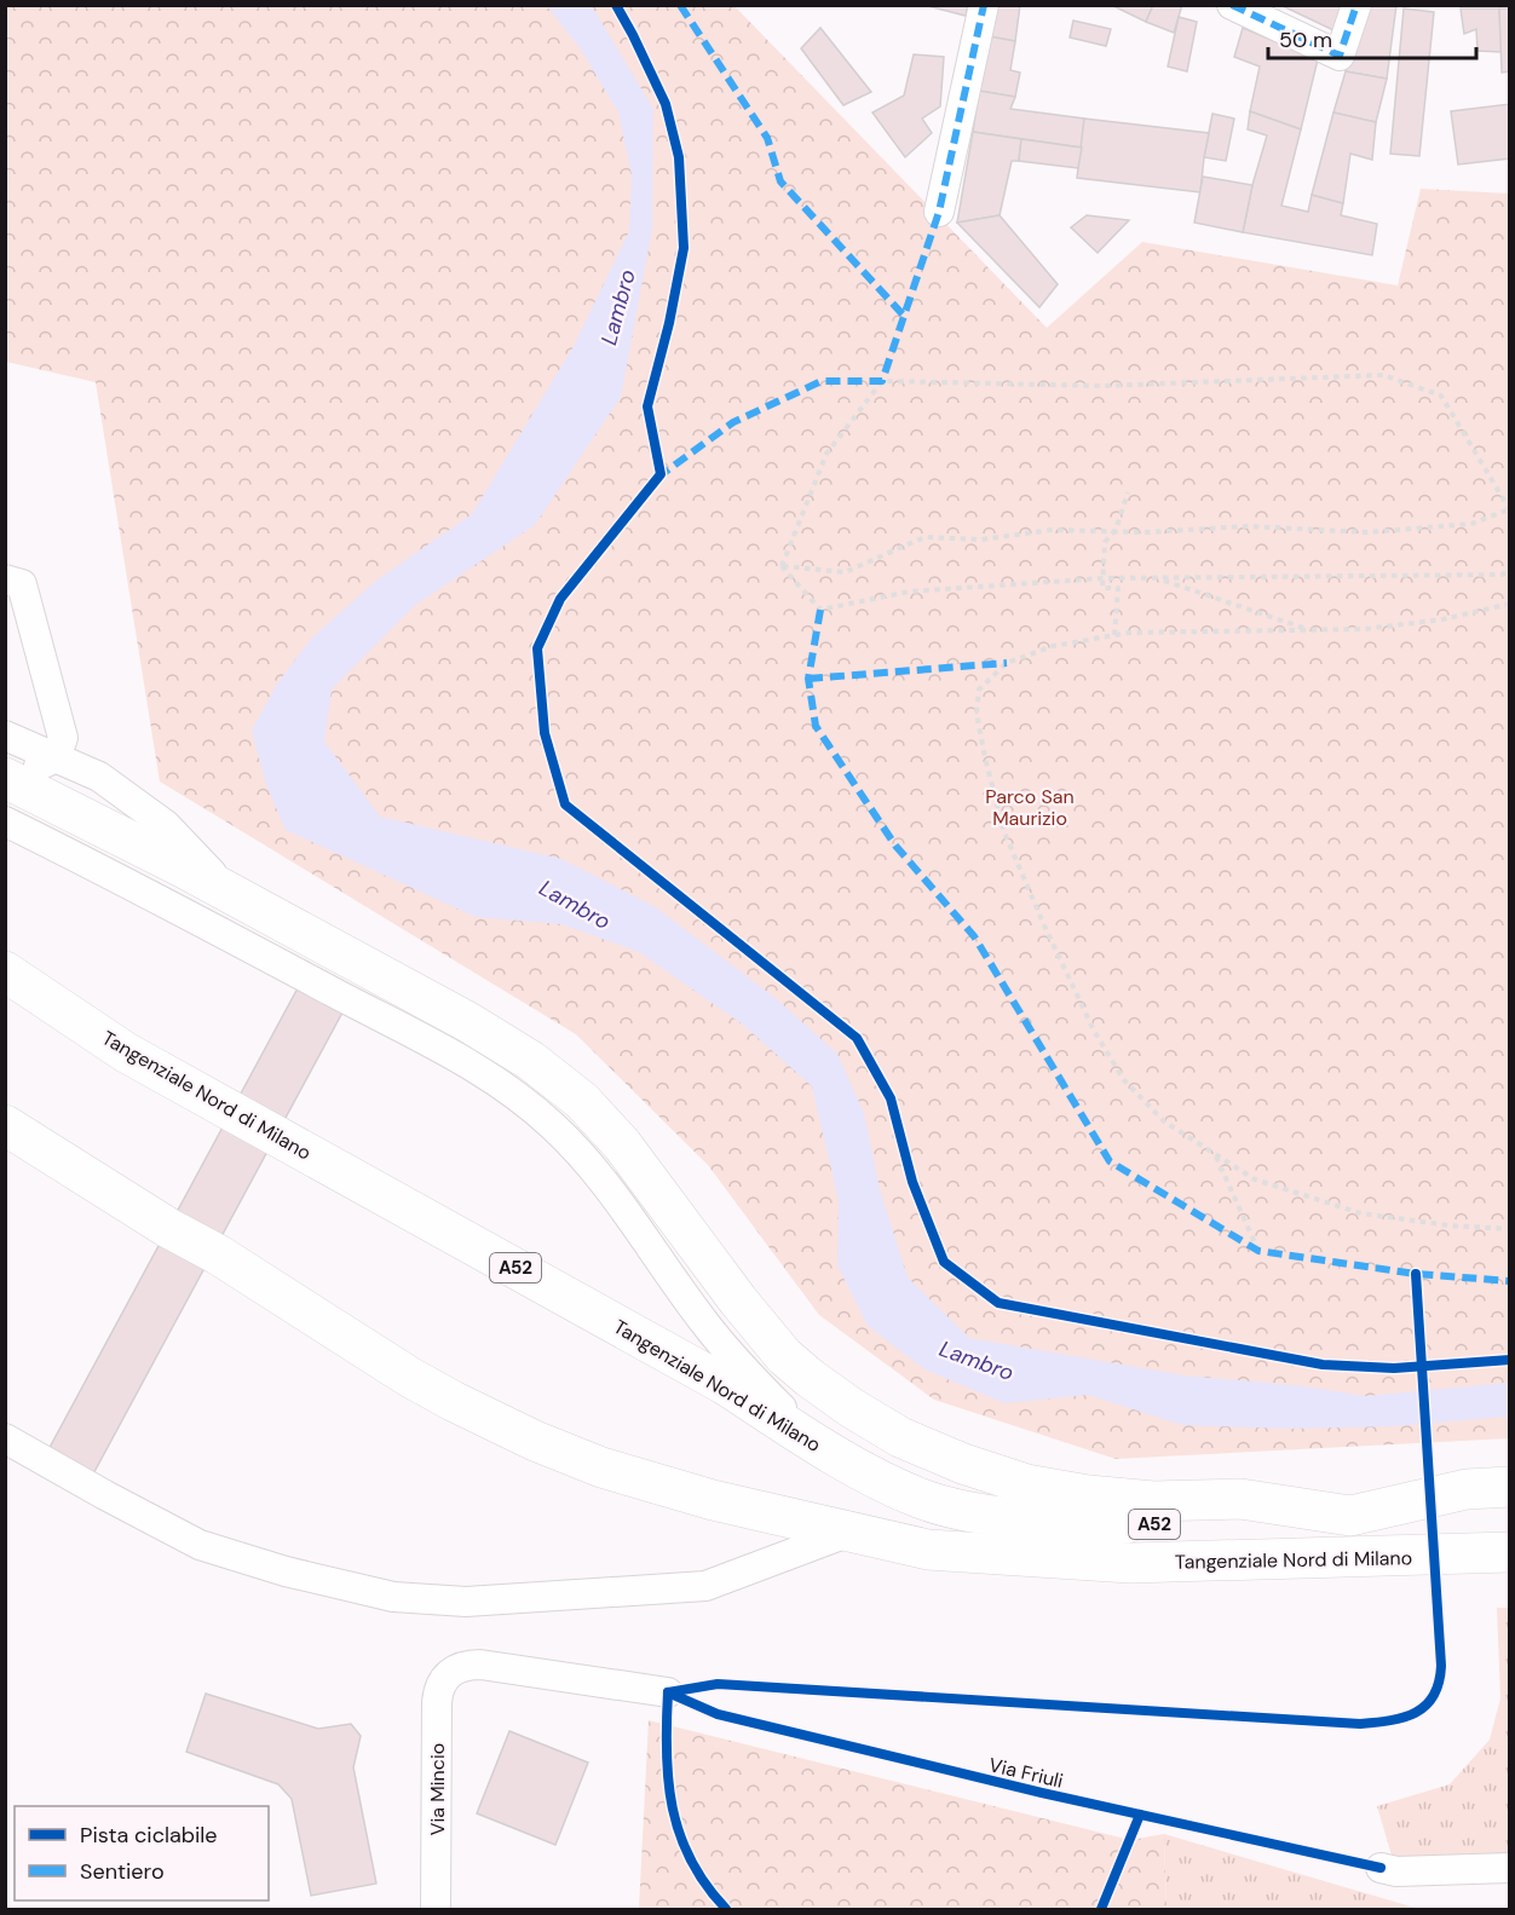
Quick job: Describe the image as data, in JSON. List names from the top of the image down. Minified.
{"streets":{"highway":["Tangenziale Nord di Milano","A52"],"street":["Via Mincio"],"cycle path":["Via Friuli"]},"water":["Lambro"],"parks":["Parco San Maurizio"],"legend":["Pista ciclabile","Sentiero"],"scale_bar":"50 m"}
